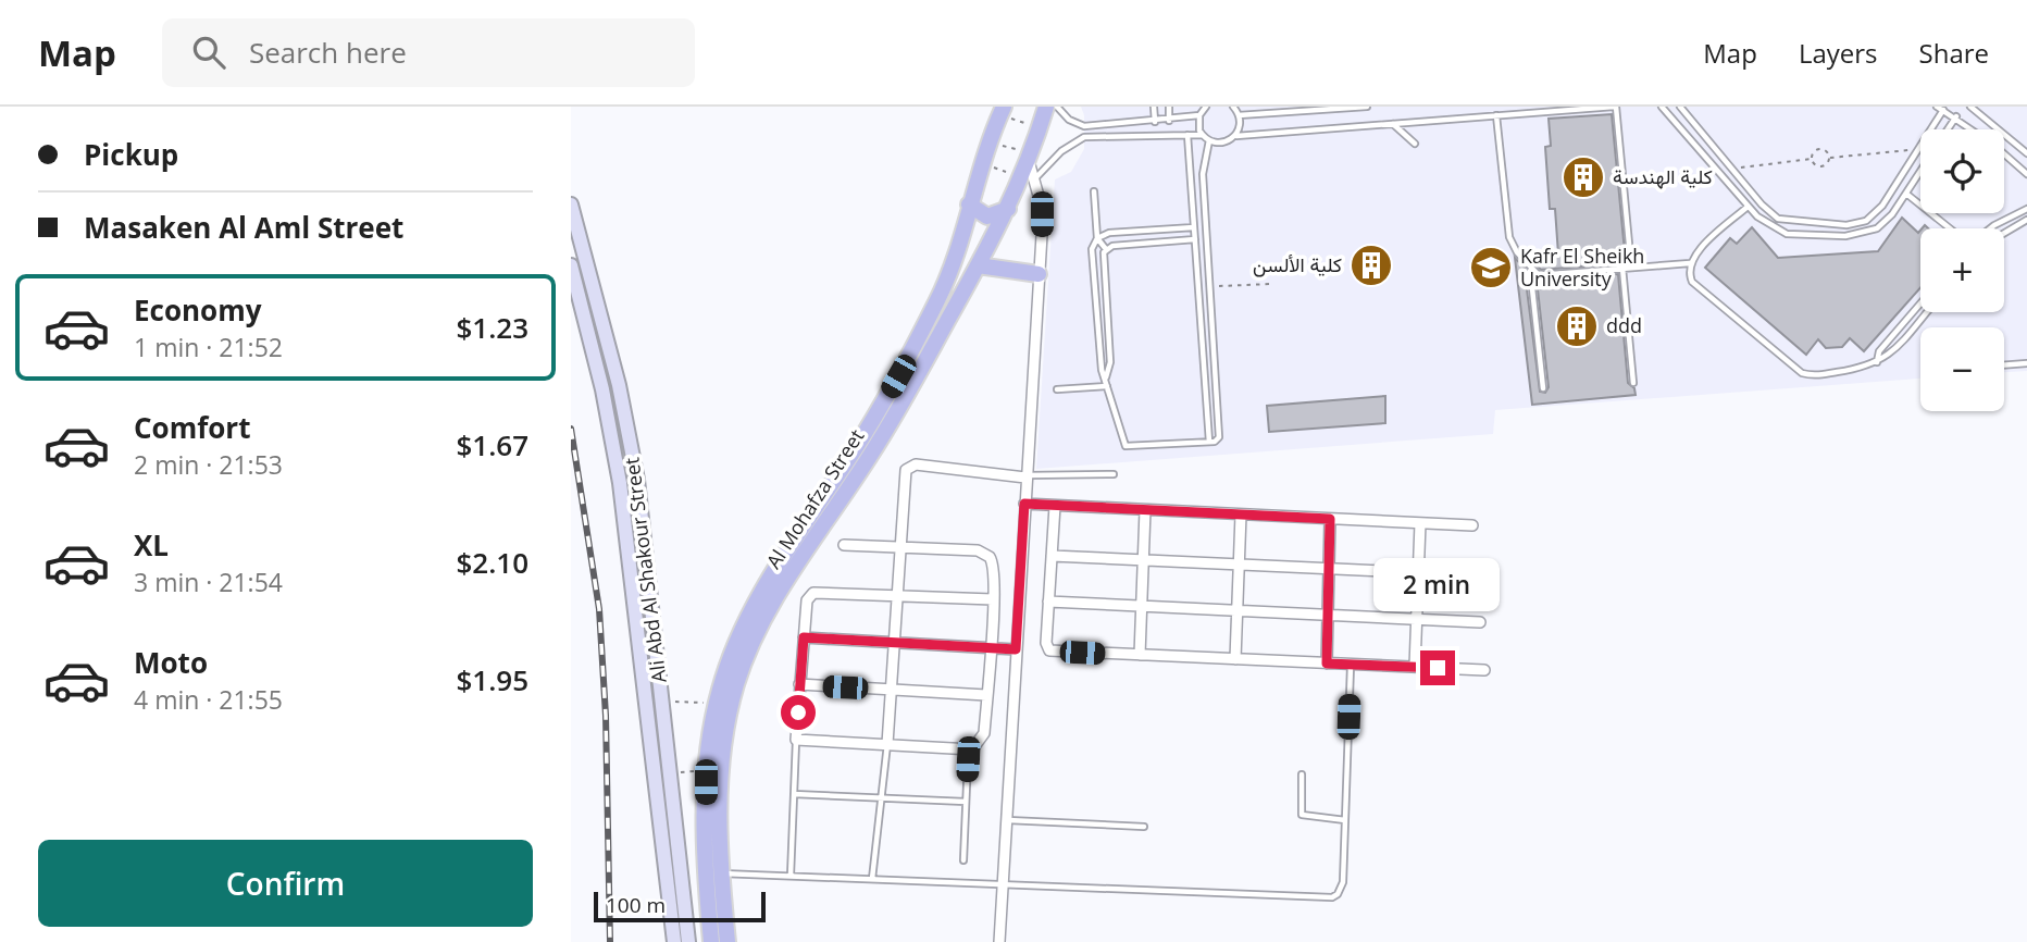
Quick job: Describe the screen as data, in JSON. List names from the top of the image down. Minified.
{"streets":{"main road":["Al Mohafza Street","Ali Abd Al Shakour Street"]},"places":{"building":["كلية الهندسة","كلية الألسن","ddd"],"school or university":["Kafr El Sheikh University"]},"scale_bar":"100 m","page":{"header":"Map","search":"Search here","nav":["Map","Layers","Share"],"banner":["Pickup","Masaken Al Aml Street"],"map_buttons":["+","−"],"list":[{"name":"Economy","note":"1 min · 21:52","value":"$1.23"},{"name":"Comfort","note":"2 min · 21:53","value":"$1.67"},{"name":"XL","note":"3 min · 21:54","value":"$2.10"},{"name":"Moto","note":"4 min · 21:55","value":"$1.95"}],"bubble":"2 min","buttons":"Confirm","scale":"100 m"}}
